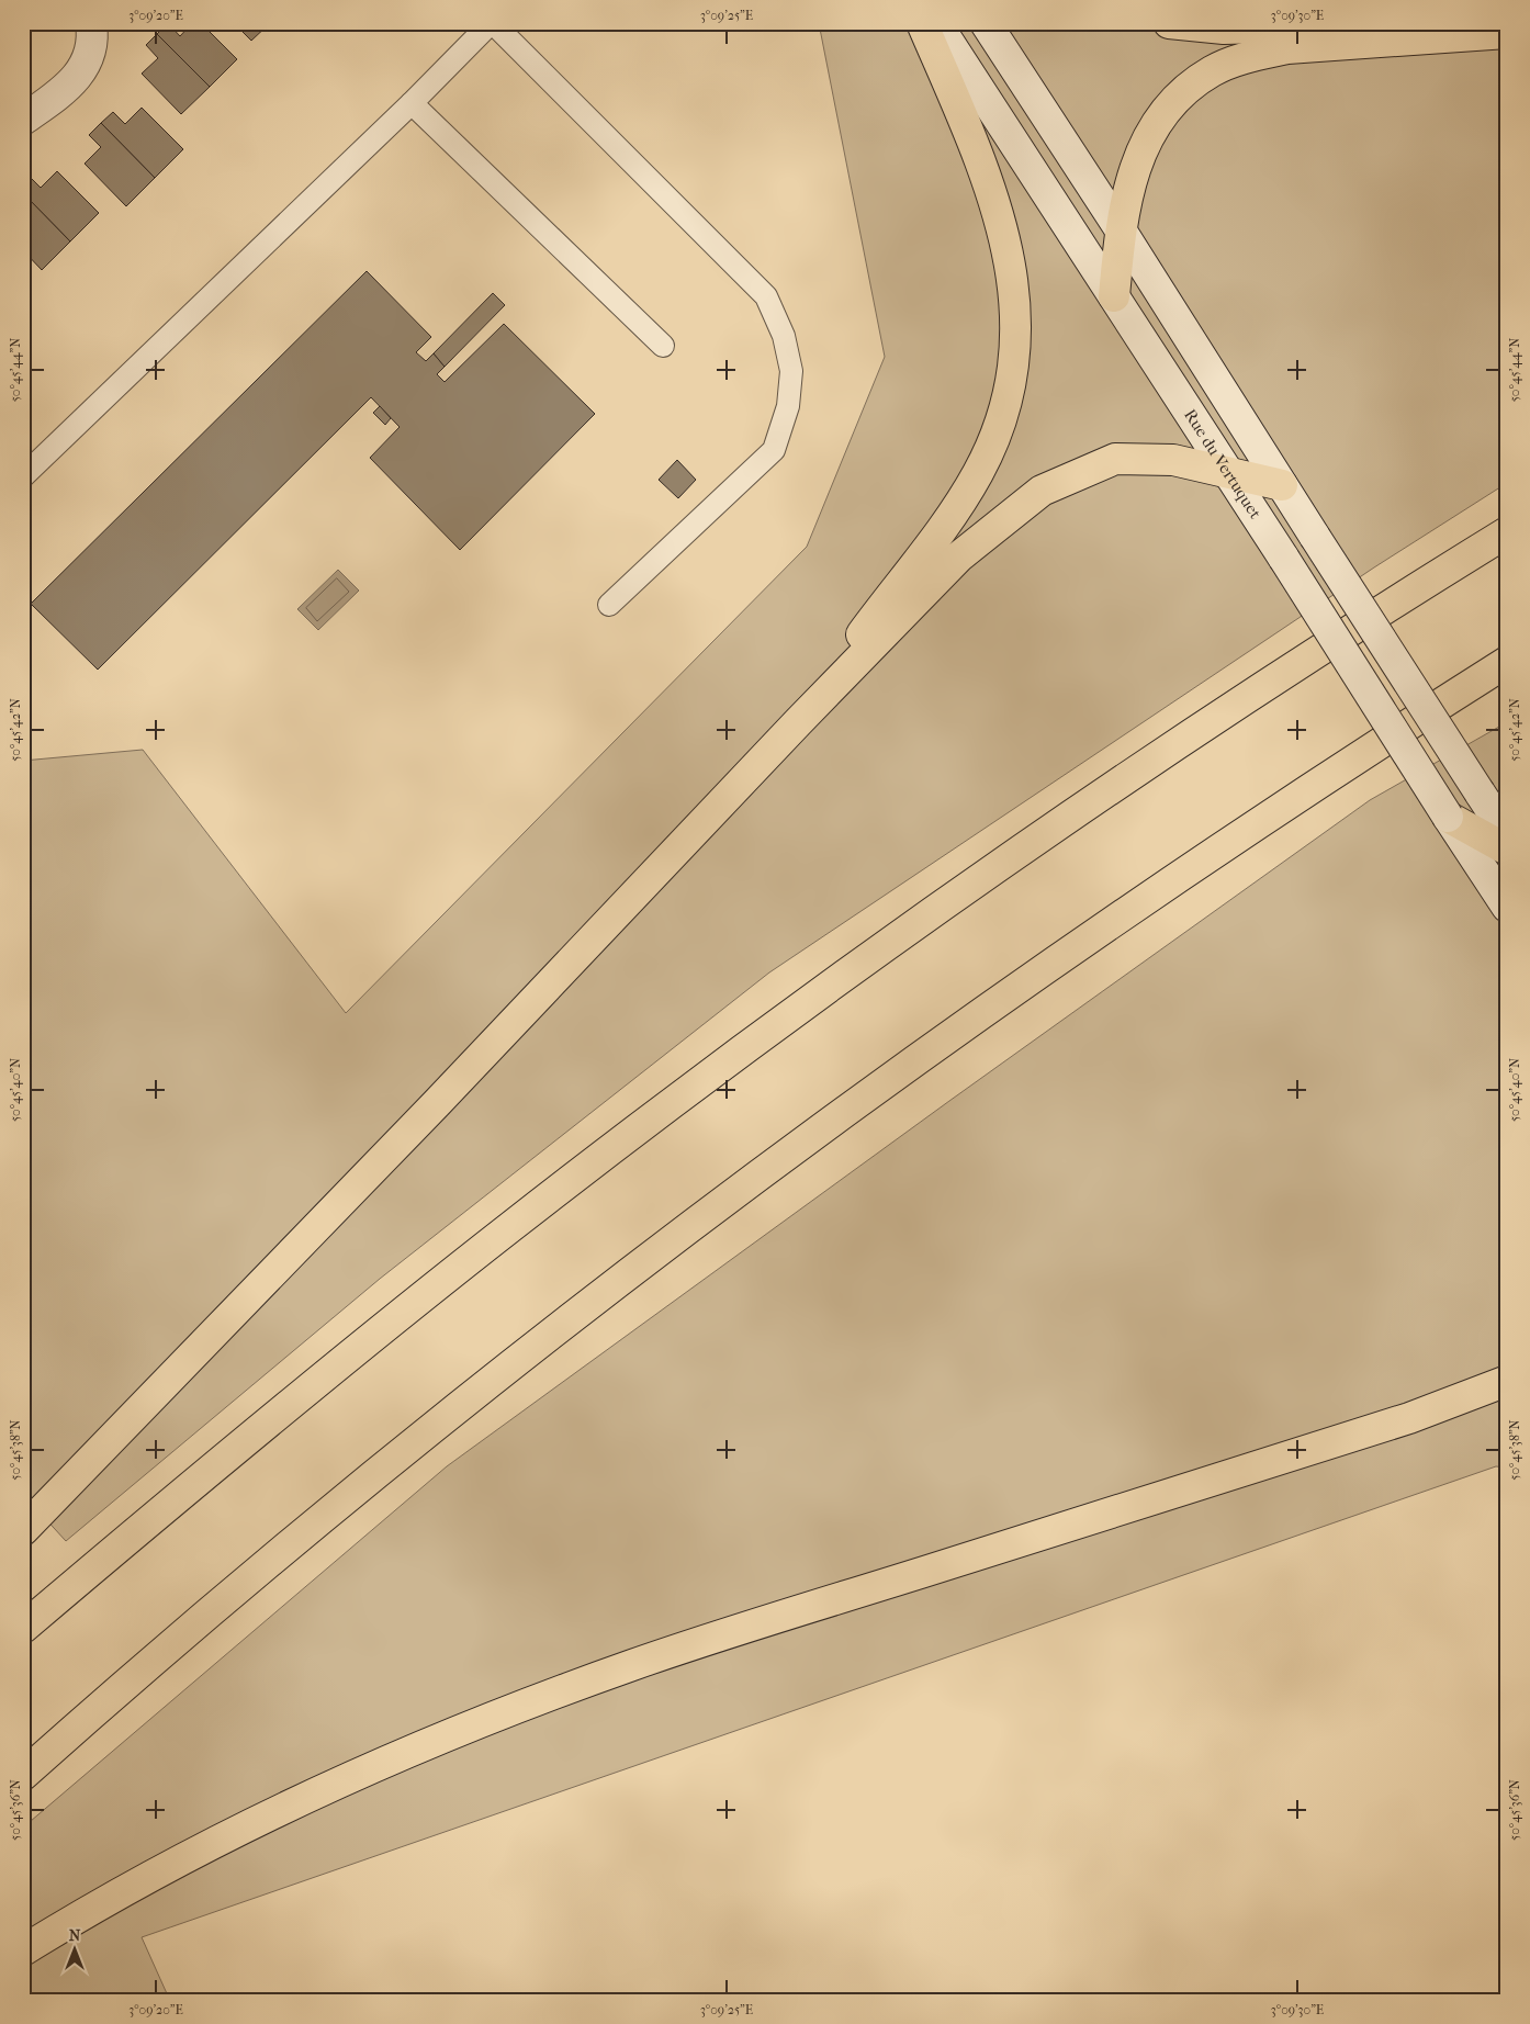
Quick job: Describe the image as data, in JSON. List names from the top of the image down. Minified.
{"streets":{"street":["Rue du Vertuquet"]},"north":"top","coordinates":["3°09'20\"E","3°09'25\"E","3°09'30\"E","50°45'44\"N","50°45'42\"N","50°45'40\"N","50°45'38\"N","50°45'36\"N"]}
